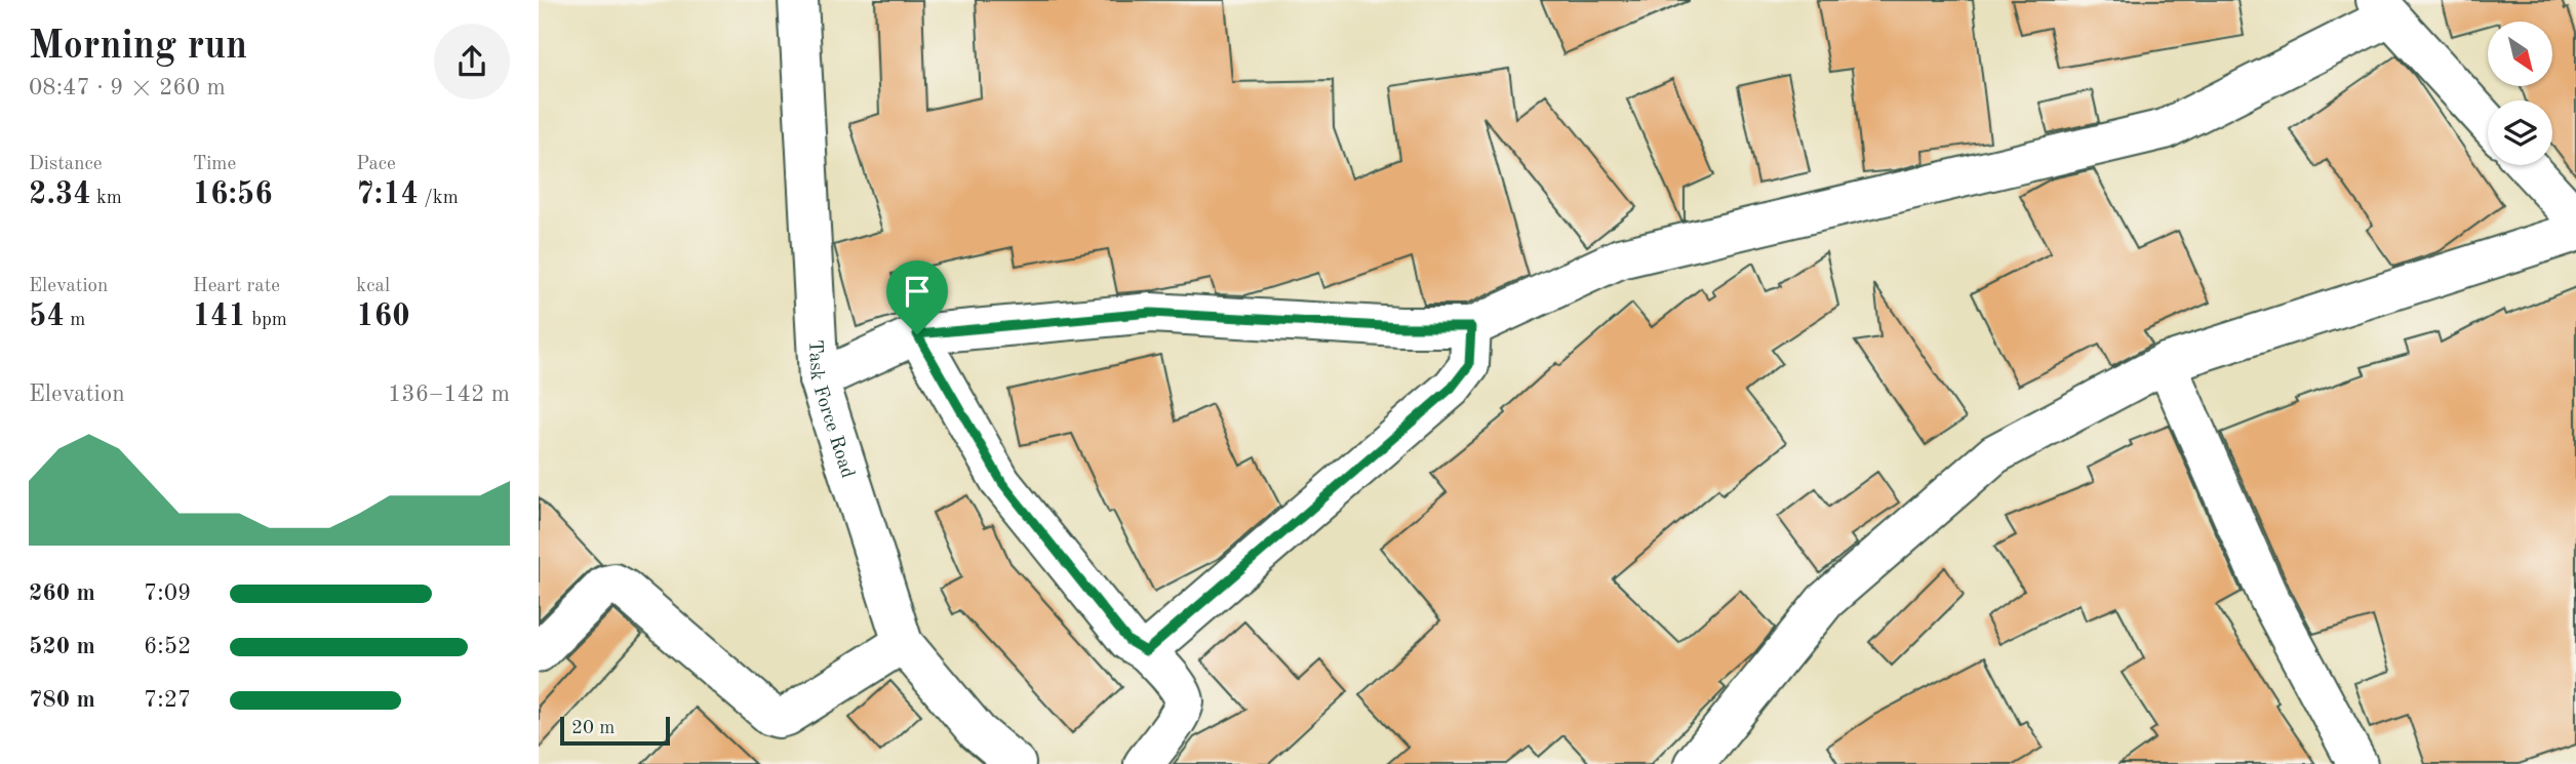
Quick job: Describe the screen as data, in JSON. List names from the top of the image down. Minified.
{"streets":{"street":["Task Force Road"]},"scale_bar":"20 m","north":"bottom right","page":{"heading":["Morning run","08:47 · 9 × 260 m"],"stats":[["Distance","2.34 km"],["Time","16:56"],["Pace","7:14 /km"],["Elevation","54 m"],["Heart rate","141 bpm"],["kcal","160"]],"chart":["Elevation","136–142 m"],"list":[{"name":"260 m","note":"7:09"},{"name":"520 m","note":"6:52"},{"name":"780 m","note":"7:27"}],"scale":"20 m"}}
